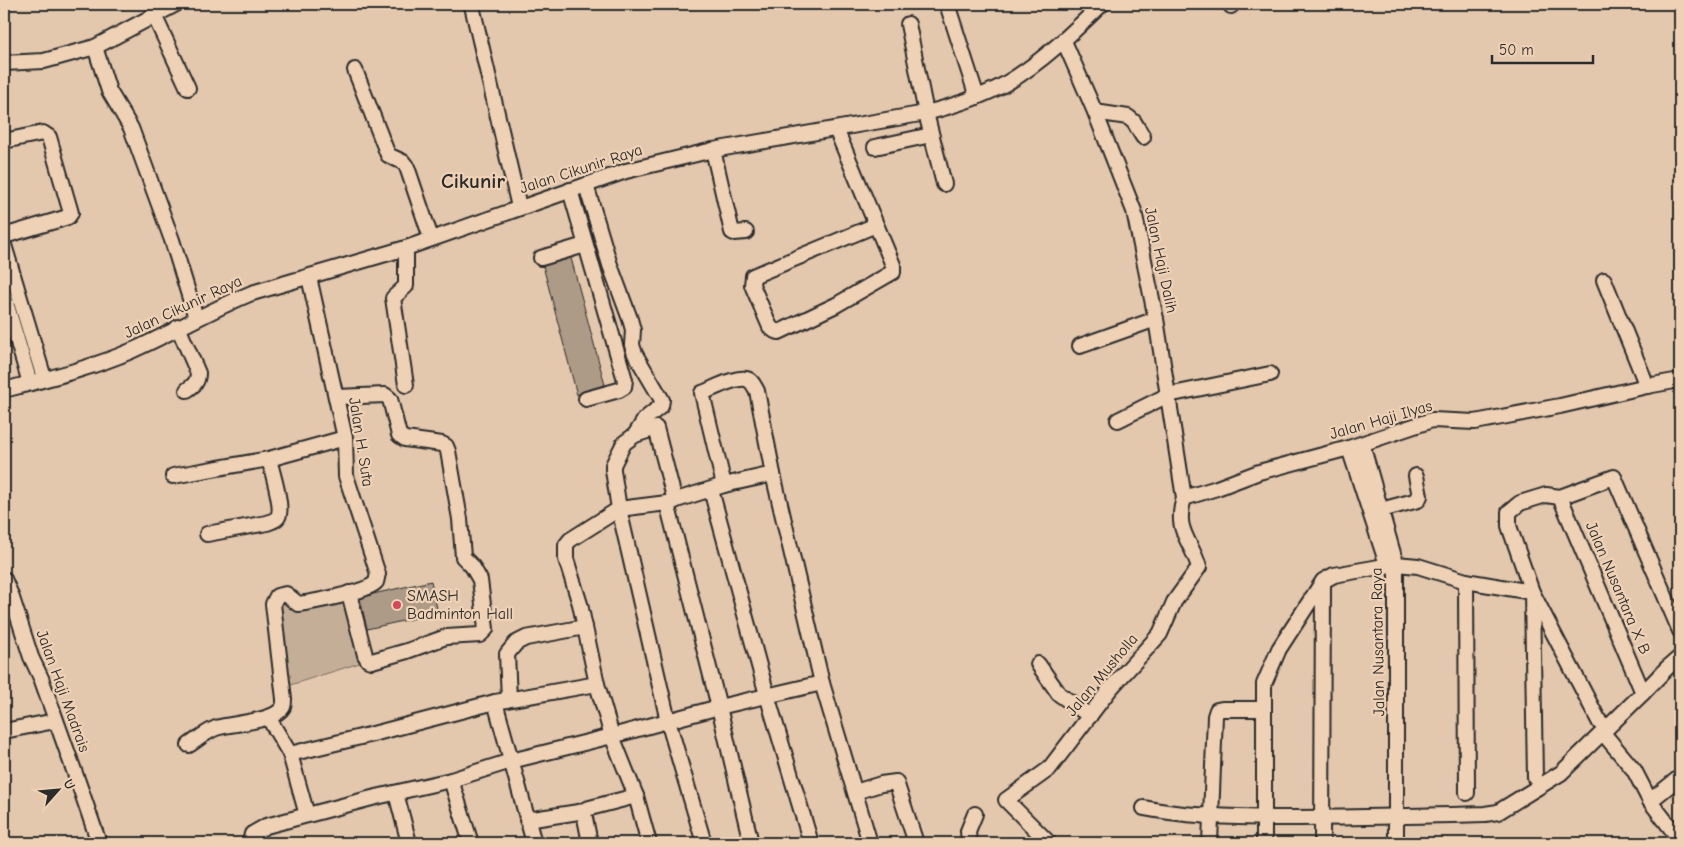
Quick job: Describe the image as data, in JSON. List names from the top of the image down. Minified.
{"streets":{"street":["Jalan Cikunir Raya","Jalan Haji Dalih","Jalan Haji Ilyas","Jalan H. Suta","Jalan Nusantara X B","Jalan Nusantara Raya","Jalan Musholla","Jalan Haji Madrais"]},"crossings":[["Jalan Cikunir Raya","Jalan Haji Dalih"],["Jalan Cikunir Raya","Jalan H. Suta"],["Jalan Haji Dalih","Jalan Haji Ilyas"],["Jalan Haji Dalih","Jalan Musholla"],["Jalan Haji Ilyas","Jalan Nusantara Raya"],["Jalan Haji Ilyas","Jalan Musholla"]],"districts":["Cikunir"],"places":["SMASH Badminton Hall"],"scale_bar":"50 m","north":"top right"}
